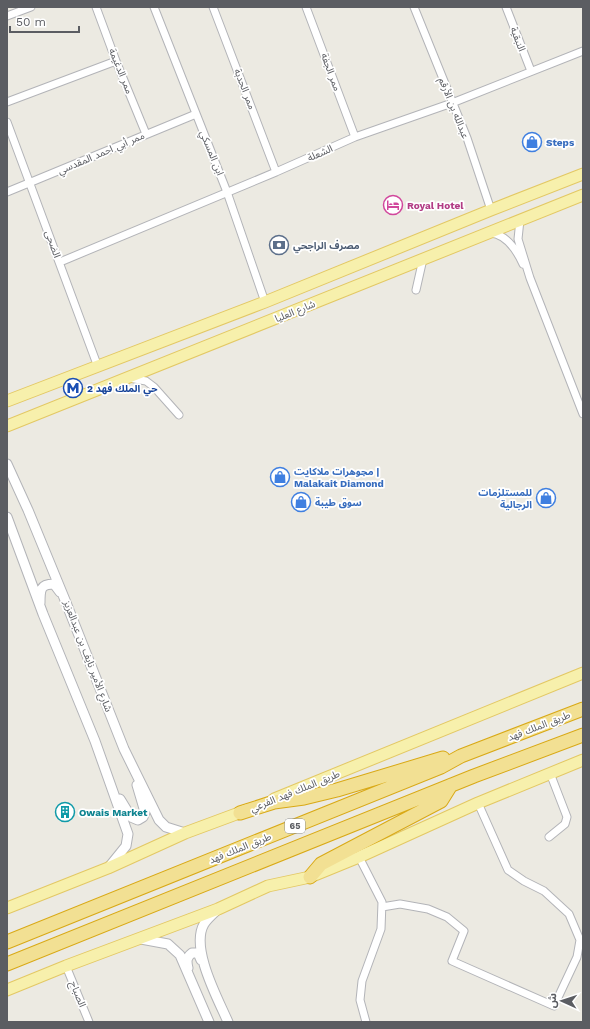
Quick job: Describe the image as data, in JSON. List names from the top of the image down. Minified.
{"streets":{"highway":["طريق الملك فهد","65"],"main road":["شارع العليا","طريق الملك فهد الفرعي"],"street":["النبقية","ممر الدغيمة","ممر الجفة","ممر الحدبة","عبدالله بن الأرقم","ممر أبي احمد المقدسي","ابن المسكي","الشعلة","الضحى","شارع الأمير نايف بن عبدالعزيز","الصباح"]},"crossings":[["النبقية","الشعلة"],["ممر الدغيمة","ممر أبي احمد المقدسي"],["ممر الجفة","الشعلة"],["ممر الحدبة","الشعلة"],["عبدالله بن الأرقم","الشعلة"],["عبدالله بن الأرقم","شارع العليا"],["ممر أبي احمد المقدسي","ابن المسكي"],["ممر أبي احمد المقدسي","الضحى"],["ابن المسكي","الشعلة"],["ابن المسكي","شارع العليا"],["الشعلة","الضحى"],["الضحى","شارع العليا"],["شارع الأمير نايف بن عبدالعزيز","طريق الملك فهد الفرعي"]],"places":{"shop":["Steps","مجوهرات ملاكايت | Malakait Diamond","للمستلزمات الرجالية","سوق طيبة"],"hotel":["Royal Hotel"],"bank":["مصرف الراجحي"],"metro station":["حي الملك فهد 2"],"building":["Owais Market"]},"scale_bar":"50 m","north":"left"}
